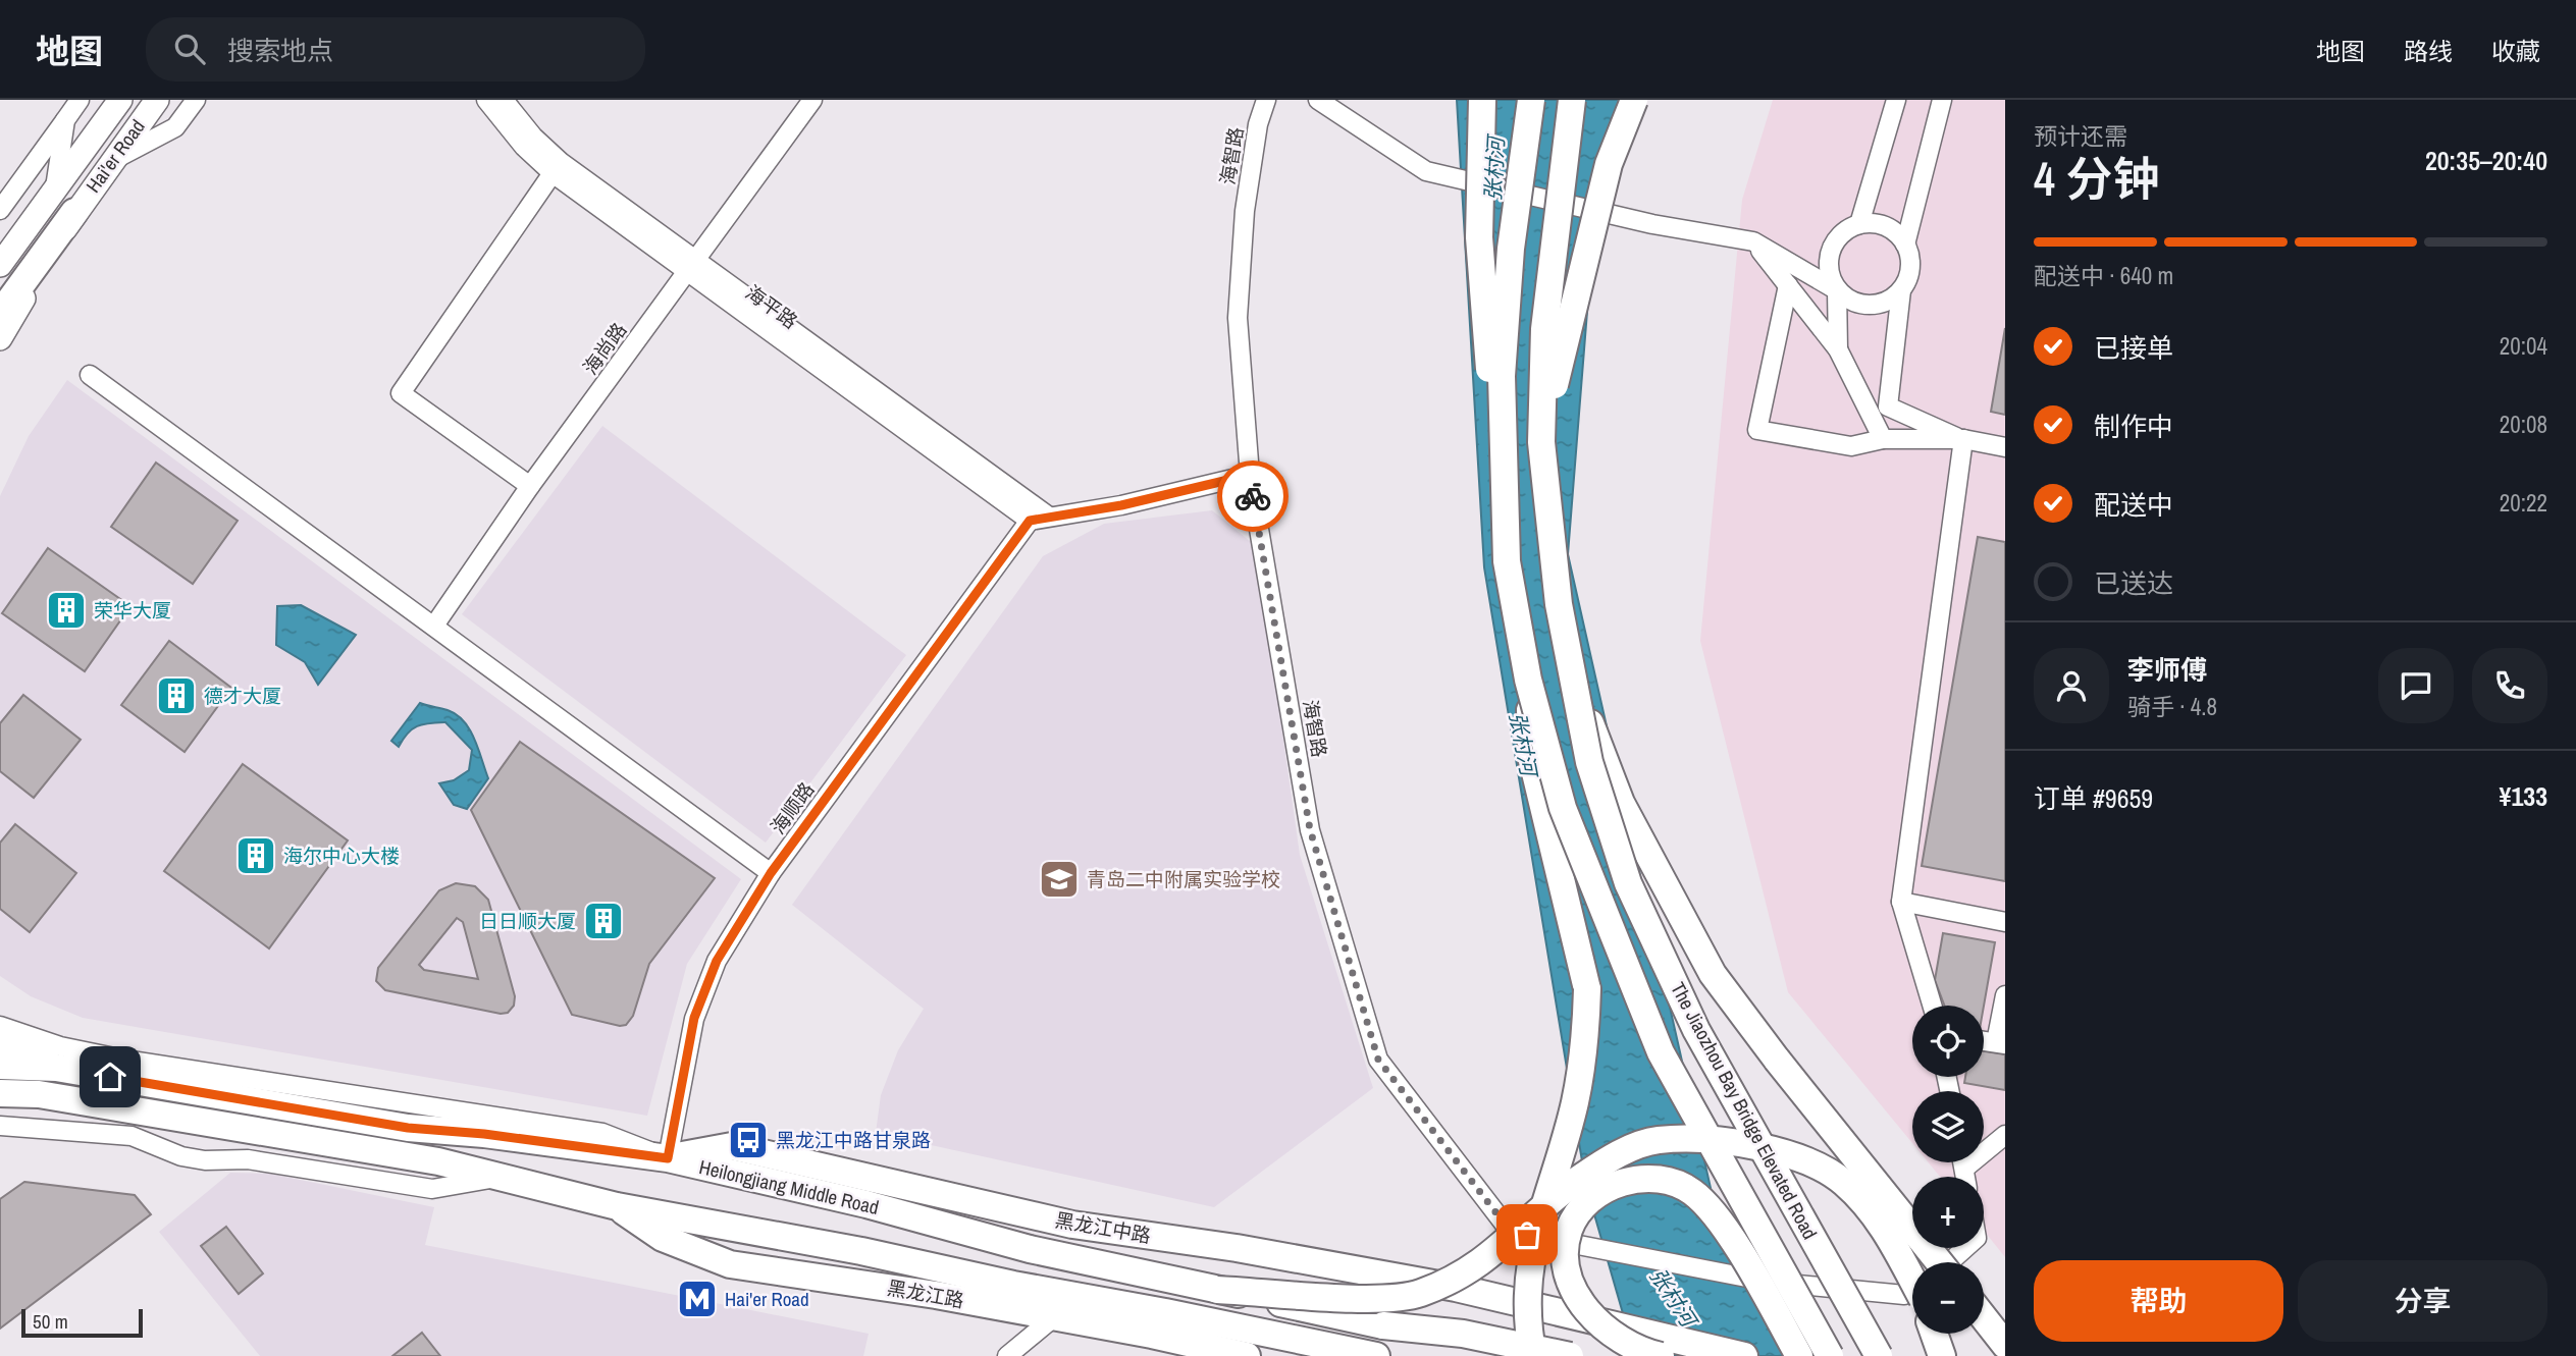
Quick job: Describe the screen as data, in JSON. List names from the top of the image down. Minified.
{"streets":{"highway":["The Jiaozhou Bay Bridge Elevated Road","Heilongjiang Middle Road","黑龙江中路","黑龙江路"],"main road":["Hai'er Road"],"street":["海智路","海平路","海尚路","海顺路"]},"crossings":[["海智路","黑龙江中路"],["海平路","海尚路"],["海平路","海顺路"],["海顺路","Heilongjiang Middle Road"],["海顺路","黑龙江中路"],["Heilongjiang Middle Road","黑龙江中路"]],"water":["张村河"],"places":{"building":["荣华大厦","德才大厦","海尔中心大楼","日日顺大厦"],"school or university":["青岛二中附属实验学校"],"bus stop":["黑龙江中路甘泉路"],"metro station":["Hai'er Road"]},"scale_bar":"50 m","page":{"header":"地图","search":"搜索地点","nav":["地图","路线","收藏"],"heading":["4 分钟","预计还需","20:35–20:40"],"panel":["李师傅","骑手 · 4.8","订单 #9659","¥133"],"bar":"配送中 · 640 m","list":[["已接单","20:04"],["制作中","20:08"],["配送中","20:22"],"已送达"],"map_buttons":["+","−"],"buttons":["帮助","分享"],"scale":"50 m"}}
